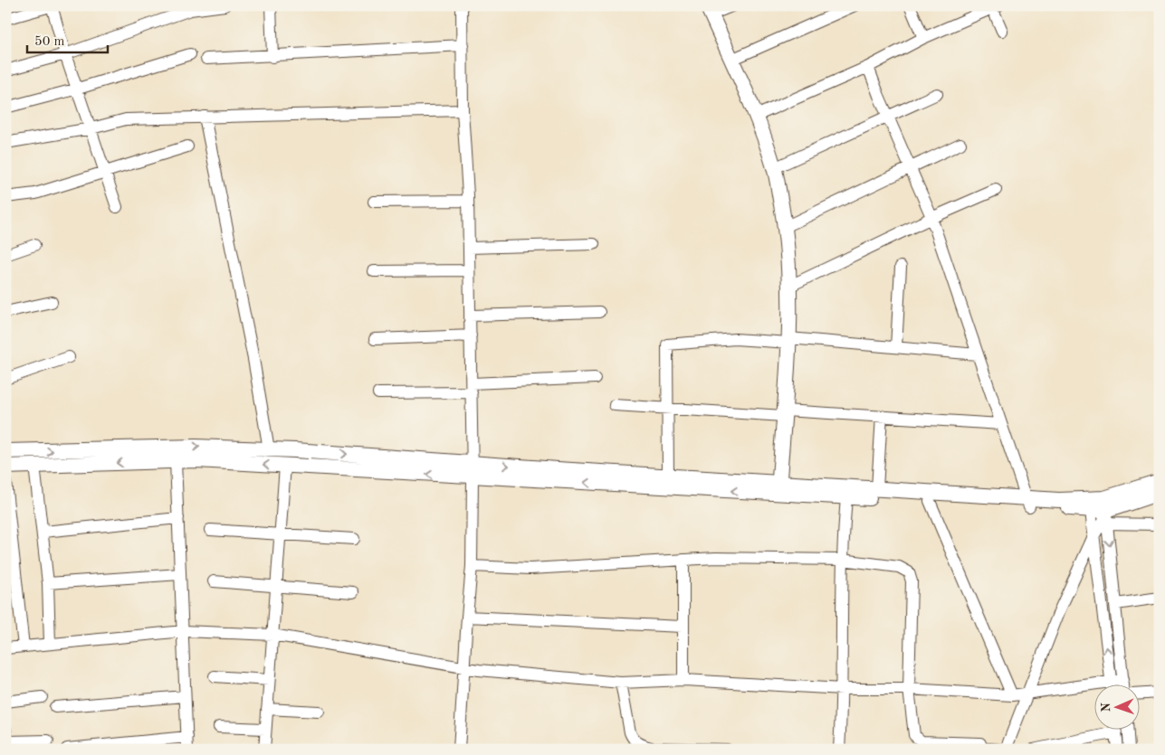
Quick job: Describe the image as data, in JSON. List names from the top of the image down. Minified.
{"scale_bar":"50 m","north":"left"}
